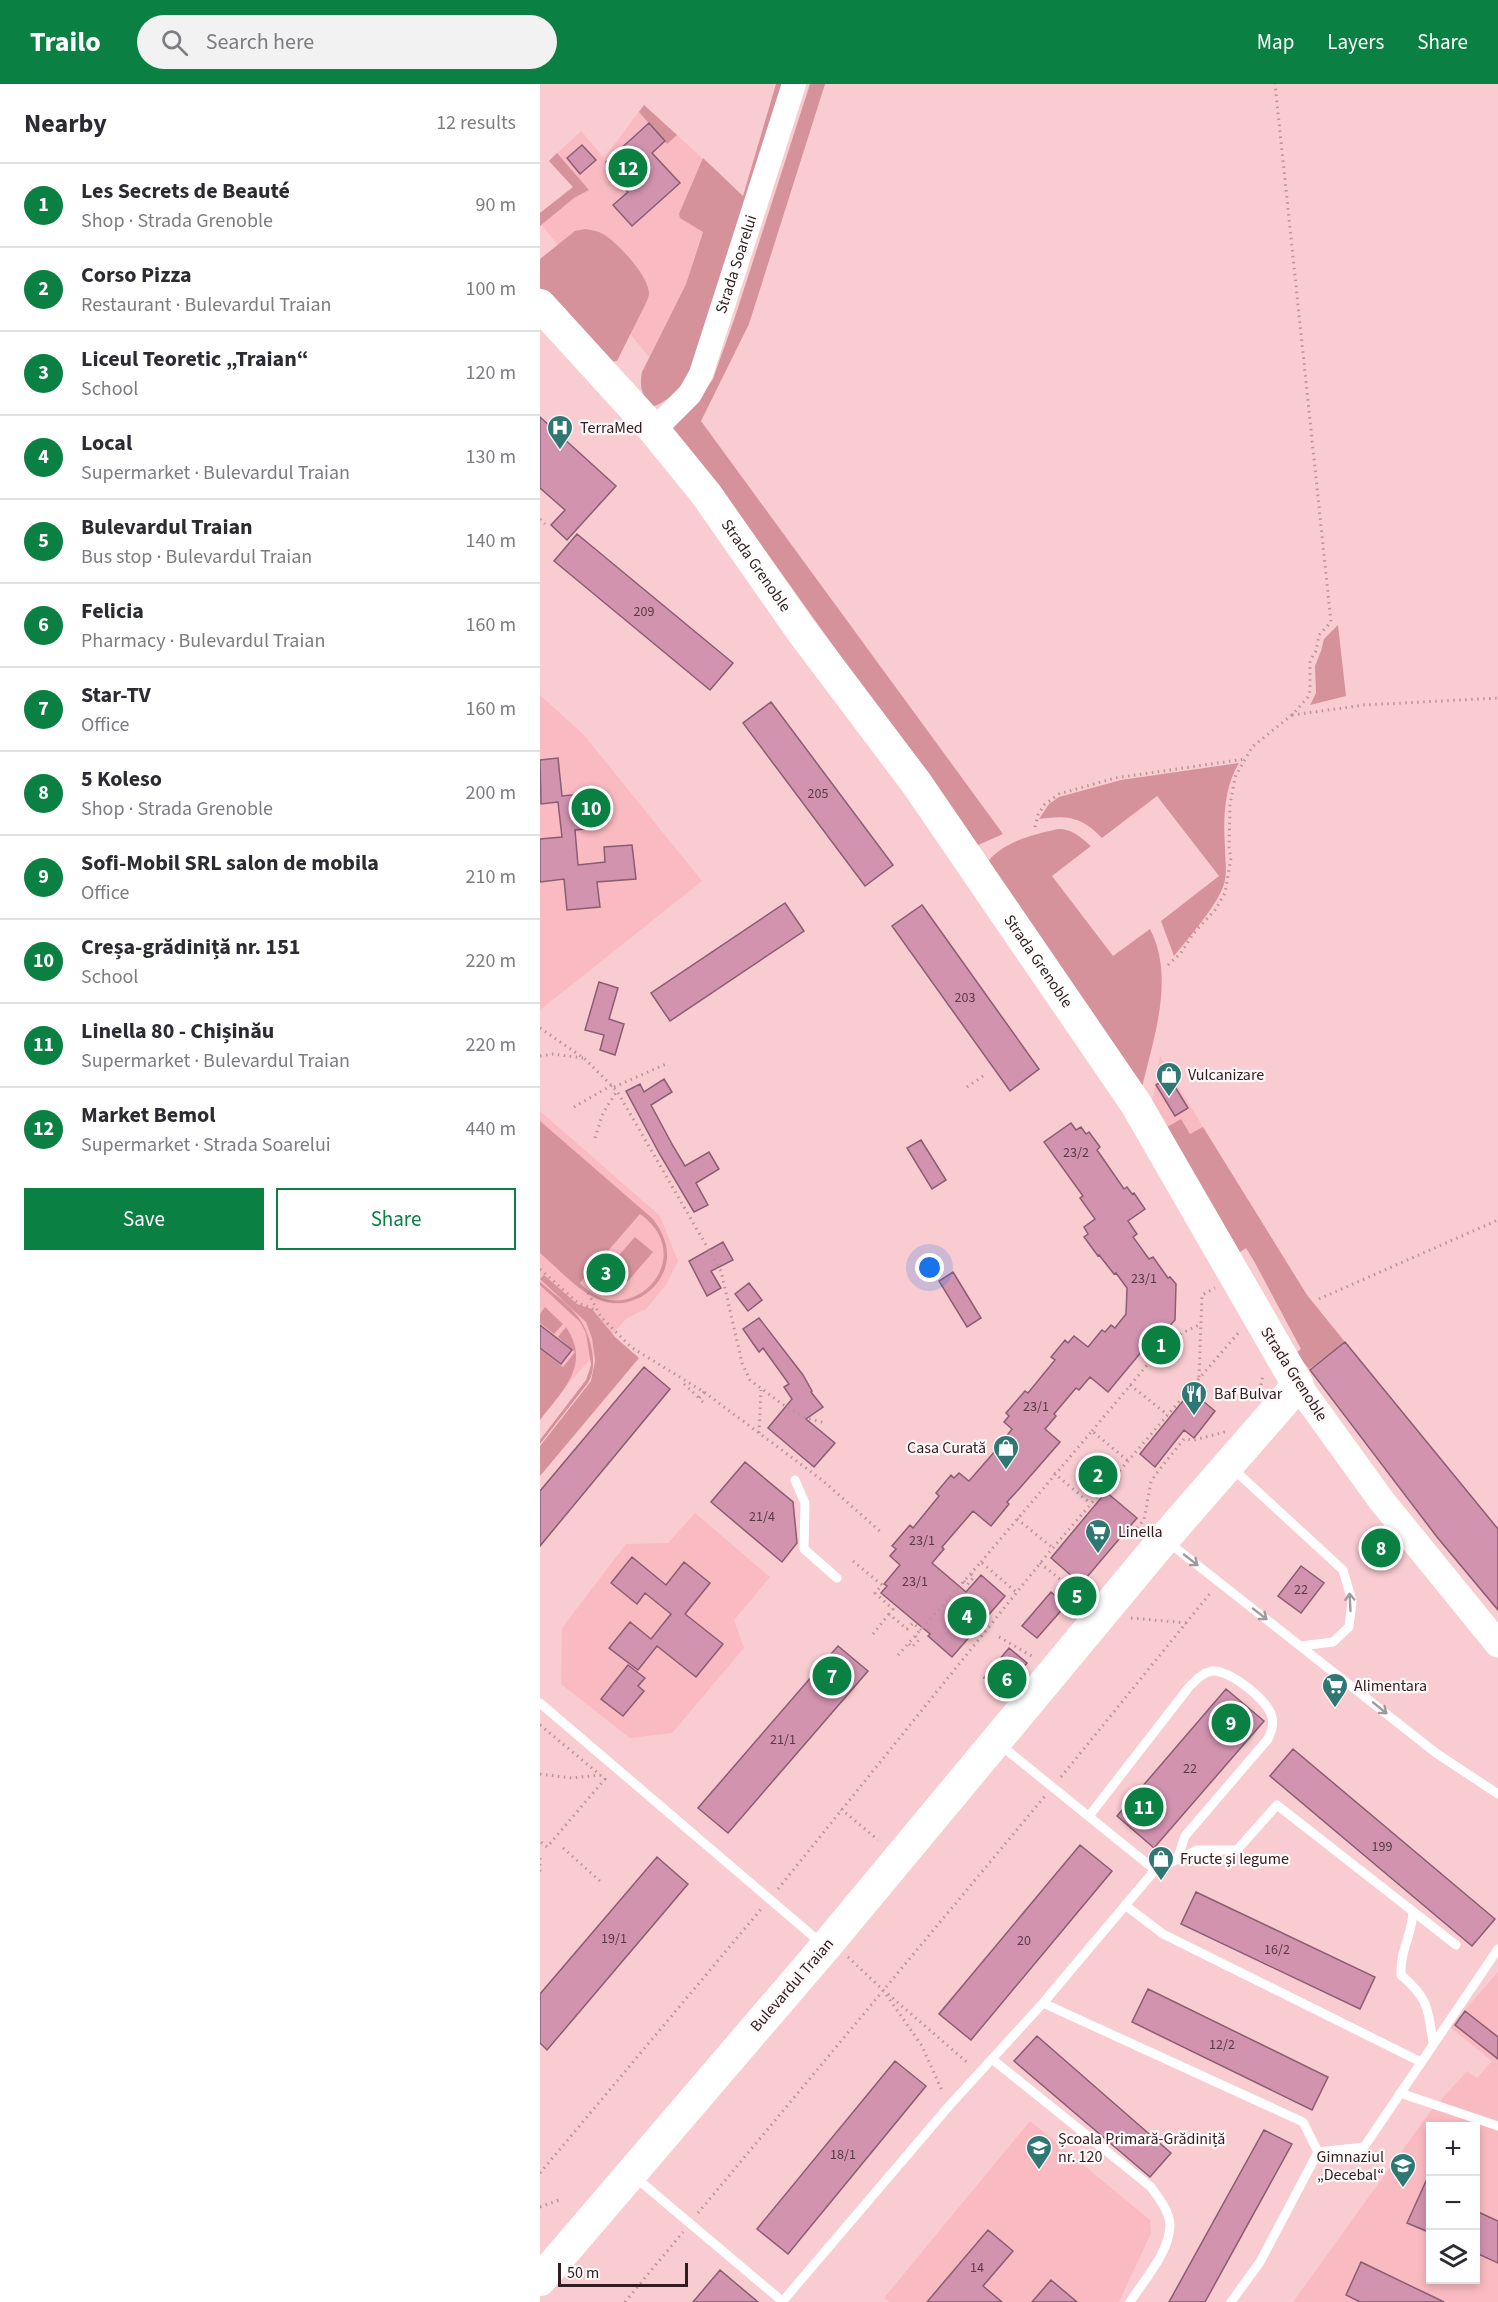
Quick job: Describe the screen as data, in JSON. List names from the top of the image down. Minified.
{"streets":{"highway":["Strada Grenoble","Bulevardul Traian"],"street":["Strada Soarelui"]},"crossings":[["Strada Soarelui","Strada Grenoble"],["Strada Grenoble","Bulevardul Traian"]],"places":{"hospital":["TerraMed"],"shop":["Vulcanizare","Casa Curată","Fructe și legume"],"restaurant":["Baf Bulvar"],"supermarket":["Linella","Alimentara"],"school or university":["Școala Primară-Grădiniță nr. 120","Gimnaziul „Decebal“"]},"house_numbers":["209","205","203","23/2","23/1","23/1","21/4","23/1","23/1","22","21/1","22","199","19/1","20","16/2","12/2","18/1","14"],"scale_bar":"50 m","page":{"header":"Trailo","search":"Search here","nav":["Map","Layers","Share"],"heading":["Nearby","12 results"],"pins":["12","10","3","1","2","8","5","4","7","6","9","11"],"list":[{"mark":"1","name":"Les Secrets de Beauté","note":"Shop · Strada Grenoble","value":"90 m"},{"mark":"2","name":"Corso Pizza","note":"Restaurant · Bulevardul Traian","value":"100 m"},{"mark":"3","name":"Liceul Teoretic „Traian“","note":"School","value":"120 m"},{"mark":"4","name":"Local","note":"Supermarket · Bulevardul Traian","value":"130 m"},{"mark":"5","name":"Bulevardul Traian","note":"Bus stop · Bulevardul Traian","value":"140 m"},{"mark":"6","name":"Felicia","note":"Pharmacy · Bulevardul Traian","value":"160 m"},{"mark":"7","name":"Star-TV","note":"Office","value":"160 m"},{"mark":"8","name":"5 Koleso","note":"Shop · Strada Grenoble","value":"200 m"},{"mark":"9","name":"Sofi-Mobil SRL salon de mobila","note":"Office","value":"210 m"},{"mark":"10","name":"Creșa-grădiniță nr. 151","note":"School","value":"220 m"},{"mark":"11","name":"Linella 80 - Chișinău","note":"Supermarket · Bulevardul Traian","value":"220 m"},{"mark":"12","name":"Market Bemol","note":"Supermarket · Strada Soarelui","value":"440 m"}],"buttons":["Save","Share"],"map_buttons":["+","−"],"scale":"50 m"}}
